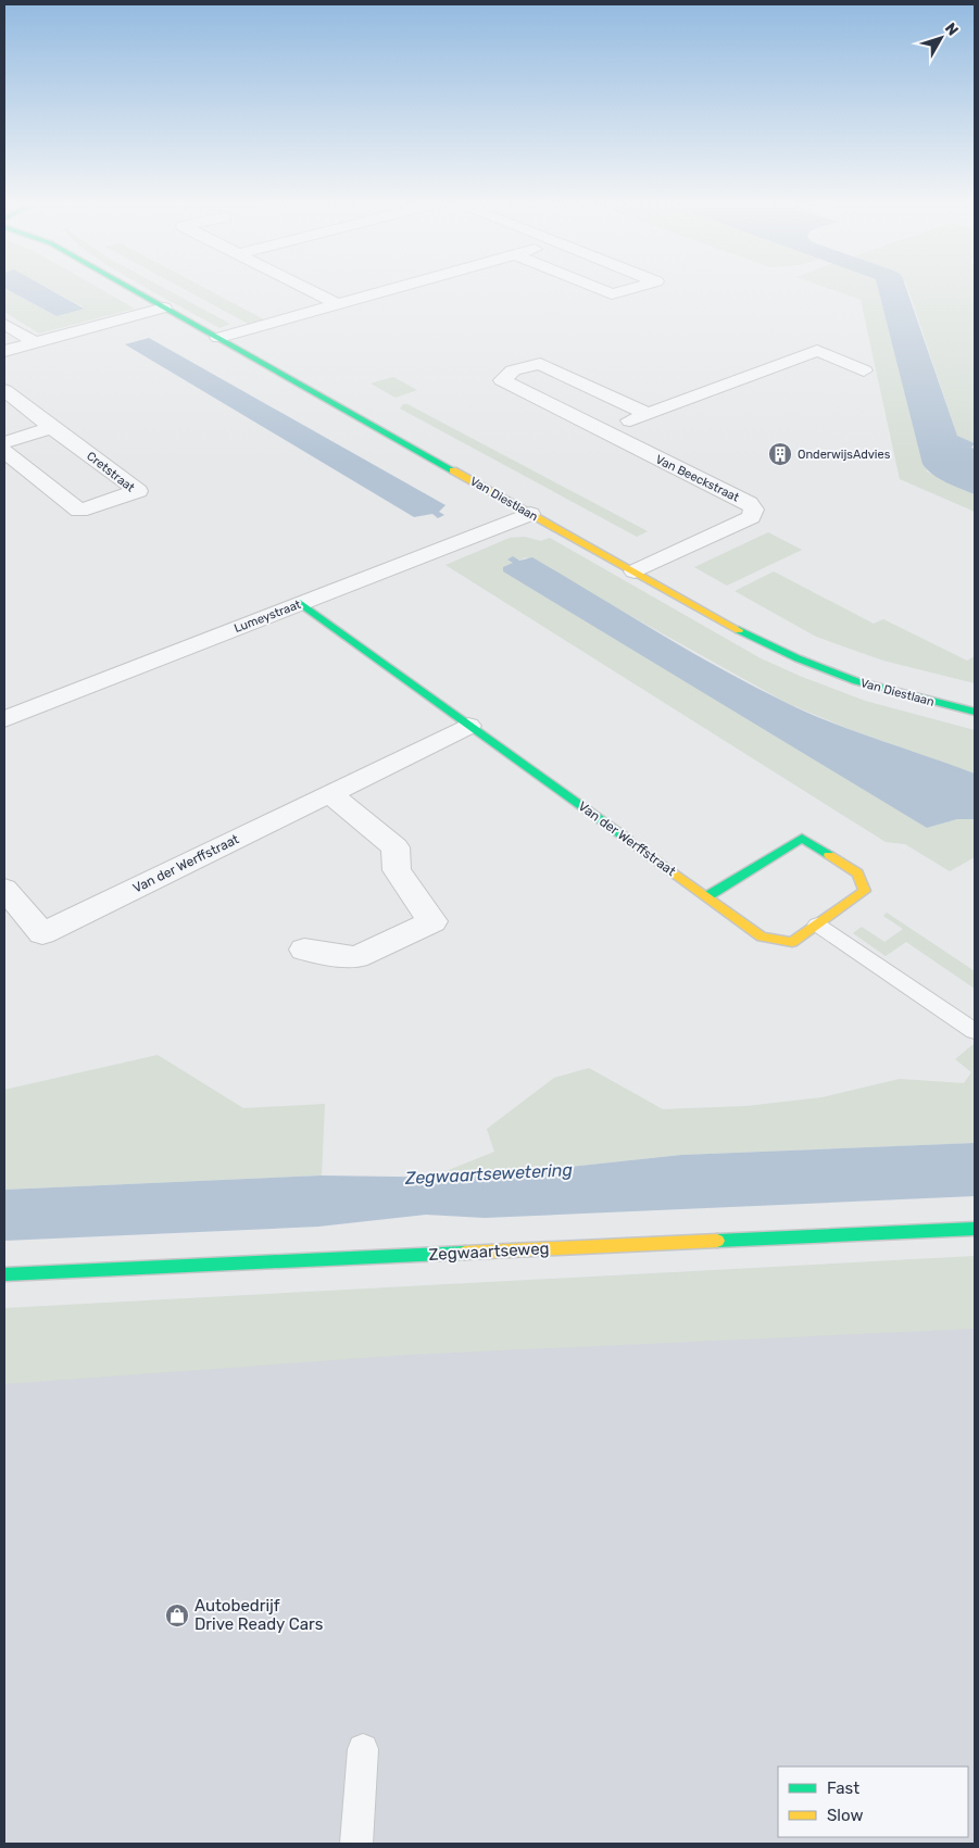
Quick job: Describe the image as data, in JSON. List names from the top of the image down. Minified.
{"streets":{"street":["Cretstraat","Van Beeckstraat","Van Diestlaan","Lumeystraat","Van der Werffstraat","Zegwaartseweg"]},"crossings":[["Van Beeckstraat","Van Diestlaan"],["Van Diestlaan","Lumeystraat"],["Lumeystraat","Van der Werffstraat"]],"water":["Zegwaartsewetering"],"places":{"building":["OnderwijsAdvies"],"shop":["Autobedrijf Drive Ready Cars"]},"legend":["Fast","Slow"],"north":"top right"}
